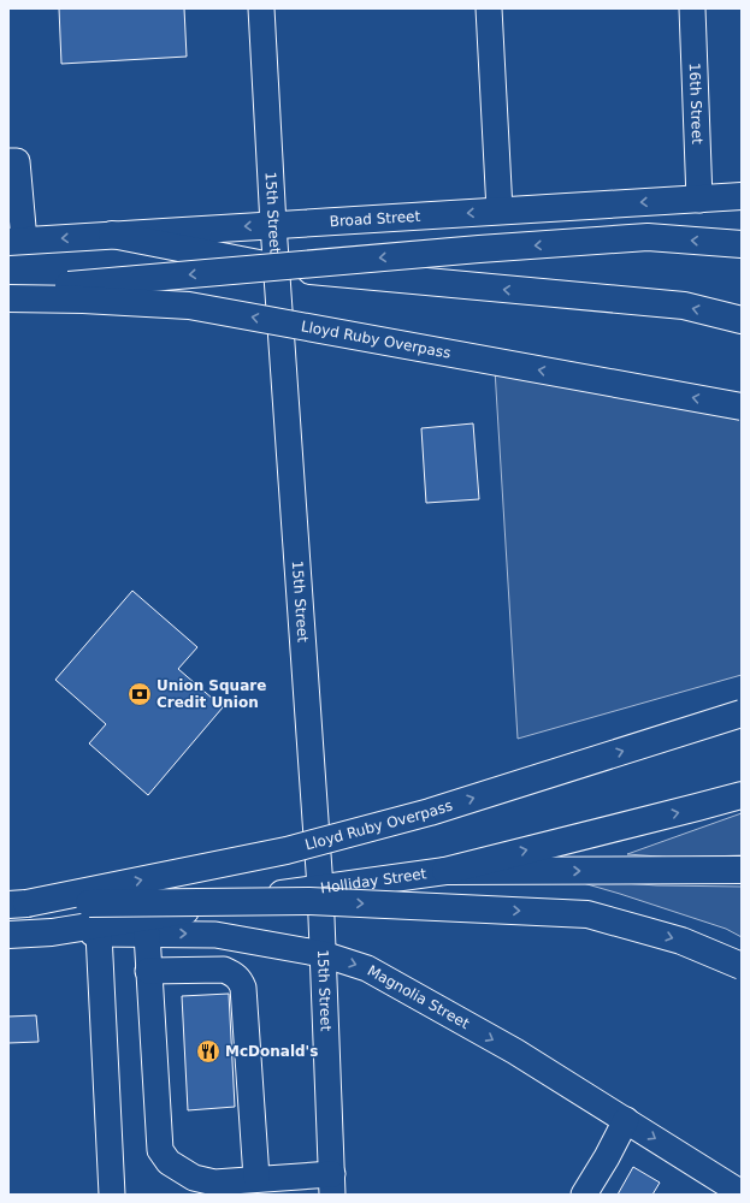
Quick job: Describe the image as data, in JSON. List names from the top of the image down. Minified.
{"streets":{"main road":["Broad Street","Lloyd Ruby Overpass","Holliday Street"],"street":["16th Street","15th Street","Magnolia Street"]},"crossings":[["16th Street","Broad Street"],["15th Street","Broad Street"],["15th Street","Holliday Street"],["15th Street","Magnolia Street"],["Holliday Street","Magnolia Street"]],"one_way":["Magnolia Street"],"places":{"bank":["Union Square Credit Union"],"restaurant":["McDonald's"]}}
